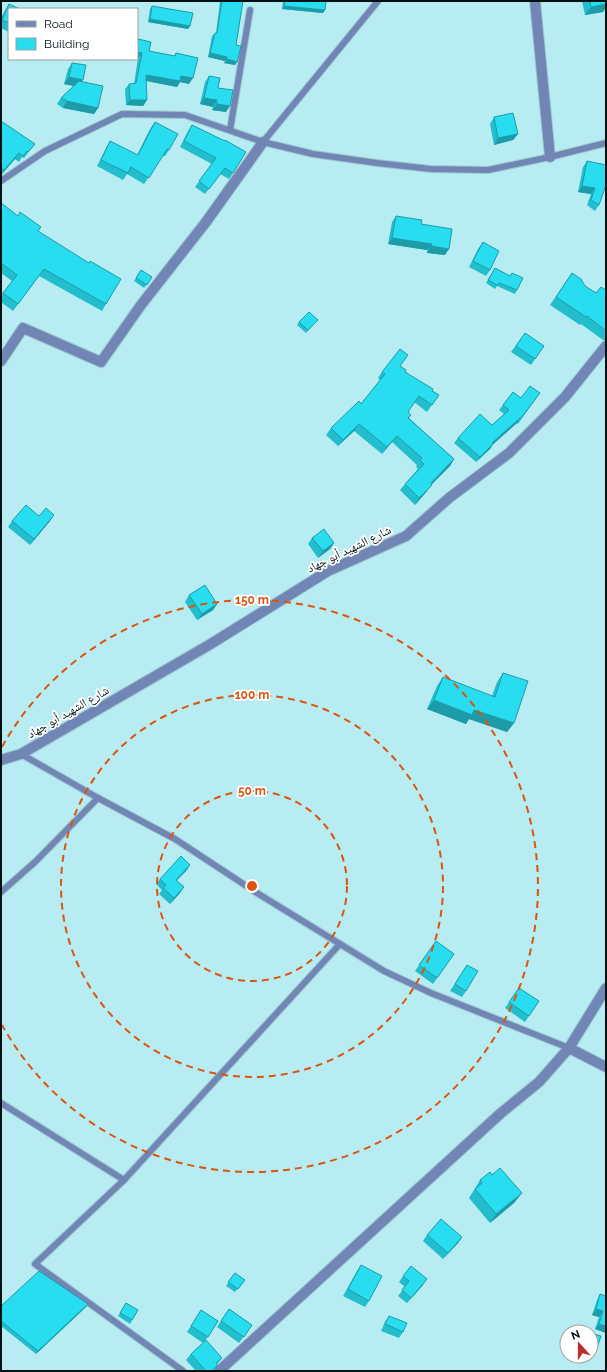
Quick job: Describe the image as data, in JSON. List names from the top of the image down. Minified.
{"streets":{"street":["شارع الشهيد أبو جهاد"]},"legend":["Road","Building"],"north":"top","rings":["150 m","100 m","50 m"]}
